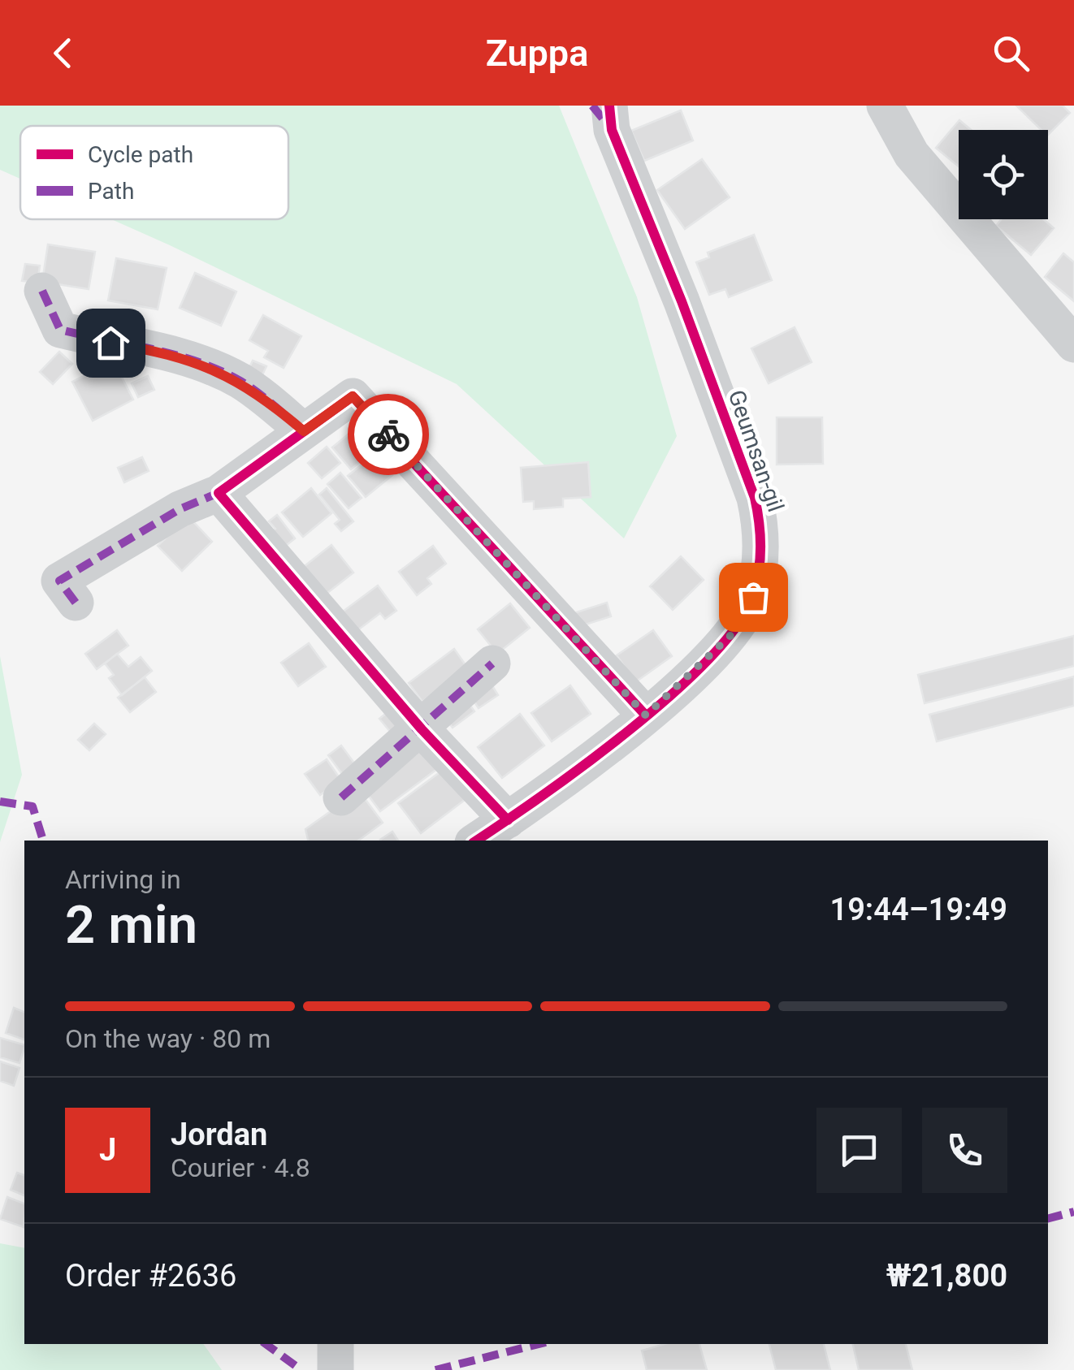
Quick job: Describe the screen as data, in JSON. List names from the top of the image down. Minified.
{"streets":{"street":["Geumsan-gil"]},"legend":["Cycle path","Path"],"page":{"header":"Zuppa","heading":["2 min","Arriving in","19:44–19:49"],"panel":["Jordan","Courier · 4.8","Order #2636","₩21,800"],"bar":"On the way · 80 m","round":"J"}}
